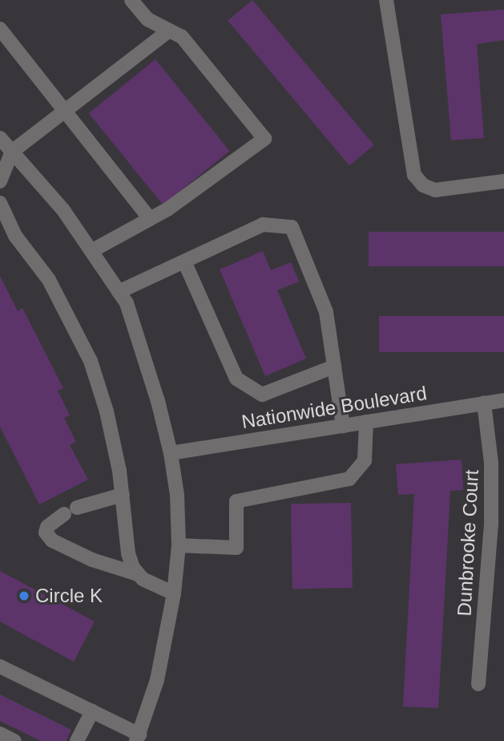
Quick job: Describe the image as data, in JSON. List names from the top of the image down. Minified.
{"streets":{"street":["Nationwide Boulevard","Dunbrooke Court"]},"crossings":[["Nationwide Boulevard","Dunbrooke Court"]],"places":["Circle K"]}
